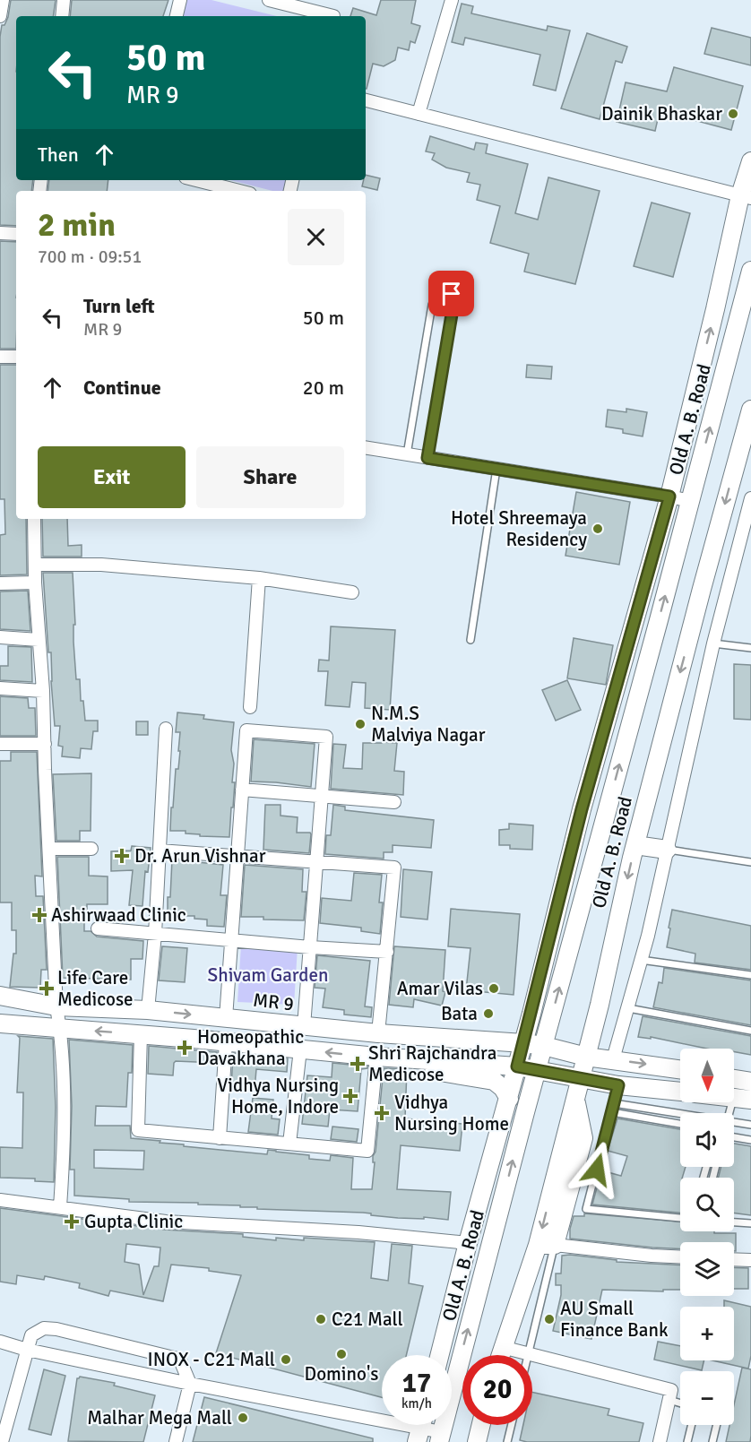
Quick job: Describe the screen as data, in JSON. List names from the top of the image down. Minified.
{"streets":{"main road":["Old A. B. Road","MR 9"]},"crossings":[["Old A. B. Road","MR 9"]],"parks":["Shivam Garden"],"places":{"other":["Dainik Bhaskar","Hotel Shreemaya Residency","N.M.S Malviya Nagar","Amar Vilas","Bata","C21 Mall","AU Small Finance Bank","Domino's","INOX - C21 Mall","Malhar Mega Mall"],"health":["Dr. Arun Vishnar","Ashirwaad Clinic","Life Care Medicose","Homeopathic Davakhana","Shri Rajchandra Medicose","Vidhya Nursing Home, Indore","Vidhya Nursing Home","Gupta Clinic"]},"north":"bottom","page":{"turn":["50 m","MR 9"],"then":"Then","heading":["2 min","700 m · 09:51"],"list":[{"name":"Turn left","note":"MR 9","value":"50 m"},{"name":"Continue","value":"20 m"}],"buttons":["Exit","Share"],"map_buttons":["+","−"],"speed":"17 km/h","limit":"20"}}
